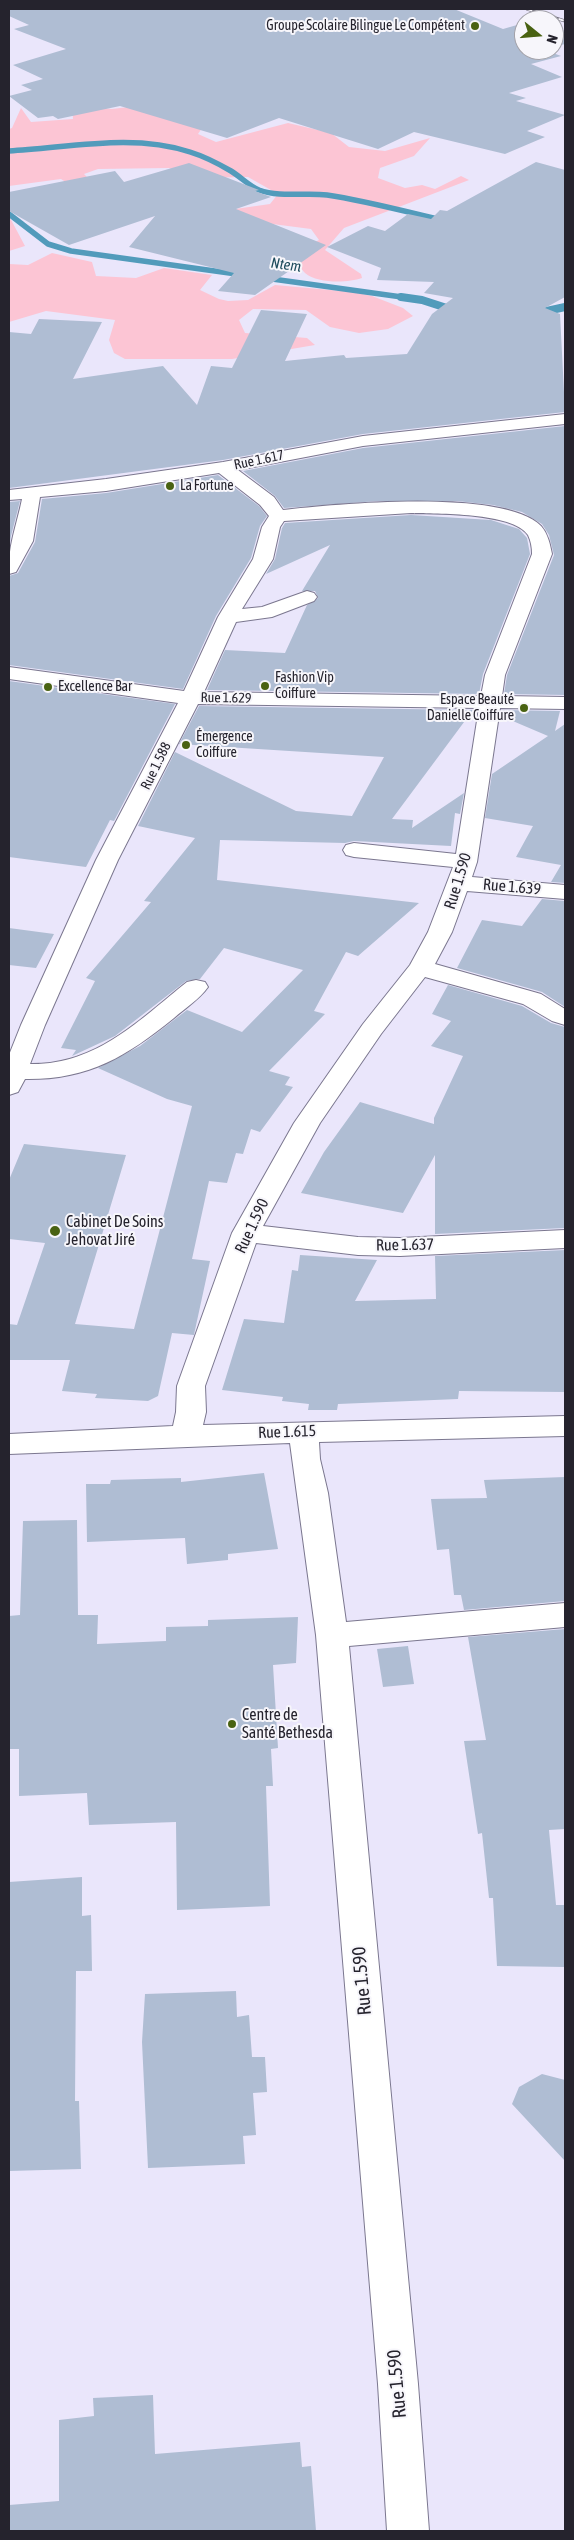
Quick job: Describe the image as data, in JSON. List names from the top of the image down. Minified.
{"streets":{"street":["Rue 1.617","Rue 1.629","Rue 1.588","Rue 1.590","Rue 1.639","Rue 1.637","Rue 1.615"]},"crossings":[["Rue 1.629","Rue 1.588"],["Rue 1.629","Rue 1.590"],["Rue 1.588","Rue 1.590"],["Rue 1.590","Rue 1.639"],["Rue 1.590","Rue 1.637"],["Rue 1.590","Rue 1.615"]],"water":["Ntem"],"places":["Groupe Scolaire Bilingue Le Compétent","La Fortune","Fashion Vip Coiffure","Excellence Bar","Espace Beauté Danielle Coiffure","Émergence Coiffure","Cabinet De Soins Jehovat Jiré","Centre de Santé Bethesda"],"north":"right"}
